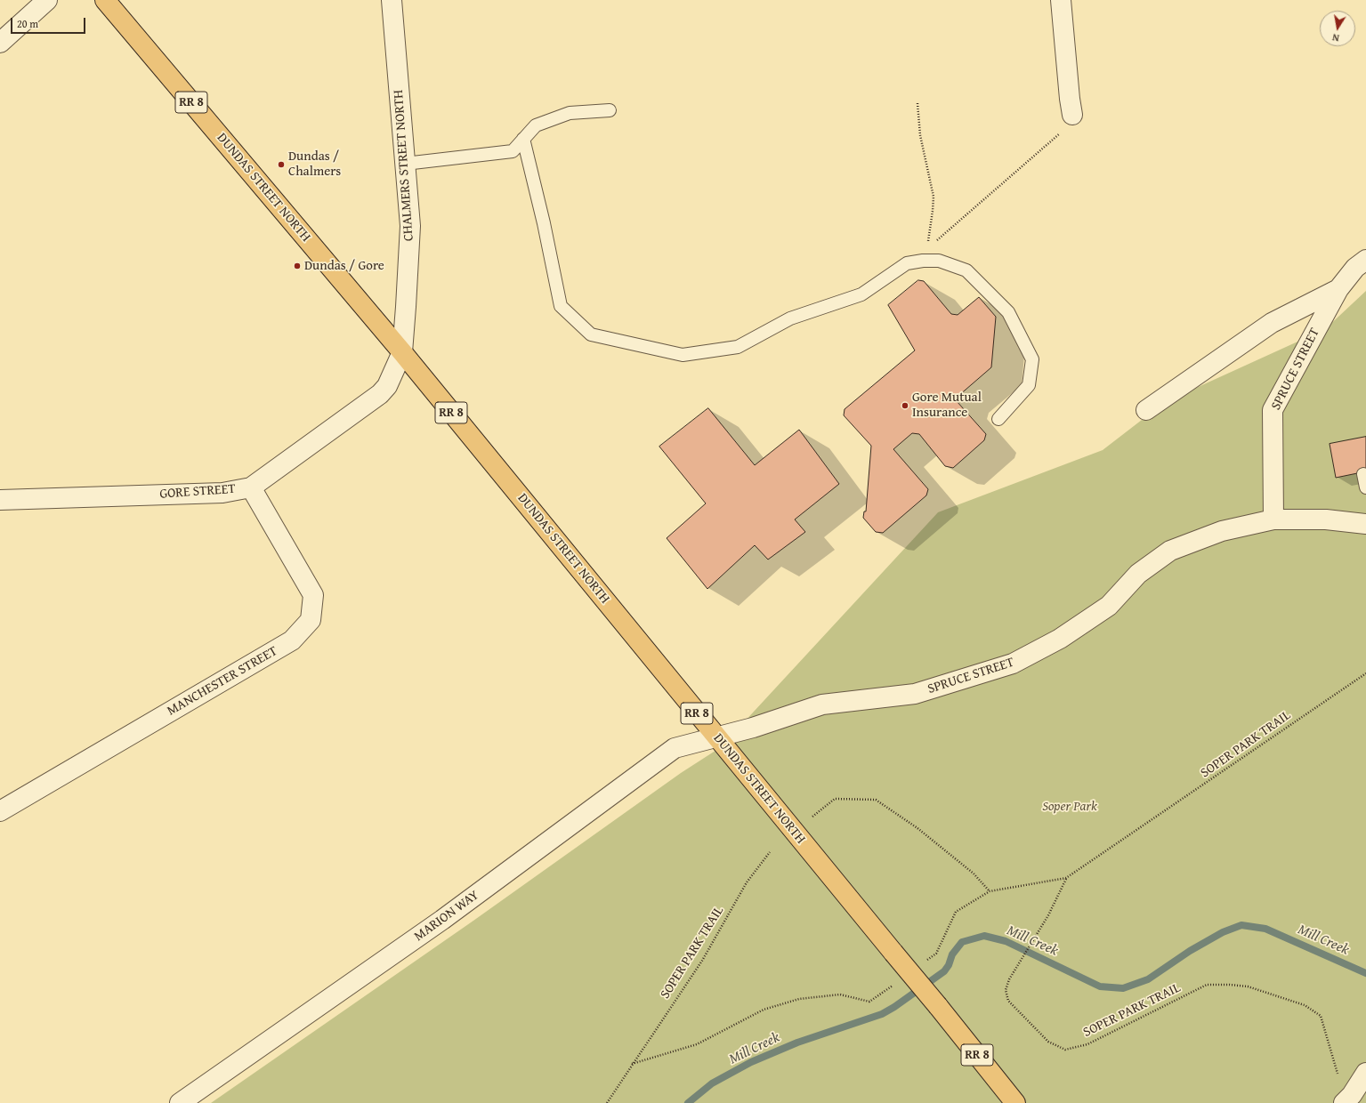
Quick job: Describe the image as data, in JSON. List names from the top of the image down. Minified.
{"streets":{"main road":["RR 8","DUNDAS STREET NORTH"],"street":["CHALMERS STREET NORTH","SPRUCE STREET","GORE STREET","MANCHESTER STREET","MARION WAY"],"path":["SOPER PARK TRAIL"]},"crossings":[["CHALMERS STREET NORTH","DUNDAS STREET NORTH"],["CHALMERS STREET NORTH","GORE STREET"],["DUNDAS STREET NORTH","SPRUCE STREET"],["DUNDAS STREET NORTH","GORE STREET"],["DUNDAS STREET NORTH","MARION WAY"],["SPRUCE STREET","MARION WAY"],["GORE STREET","MANCHESTER STREET"]],"water":["Mill Creek"],"parks":["Soper Park"],"places":["Dundas / Chalmers","Dundas / Gore","Gore Mutual Insurance"],"scale_bar":"20 m","north":"bottom"}
